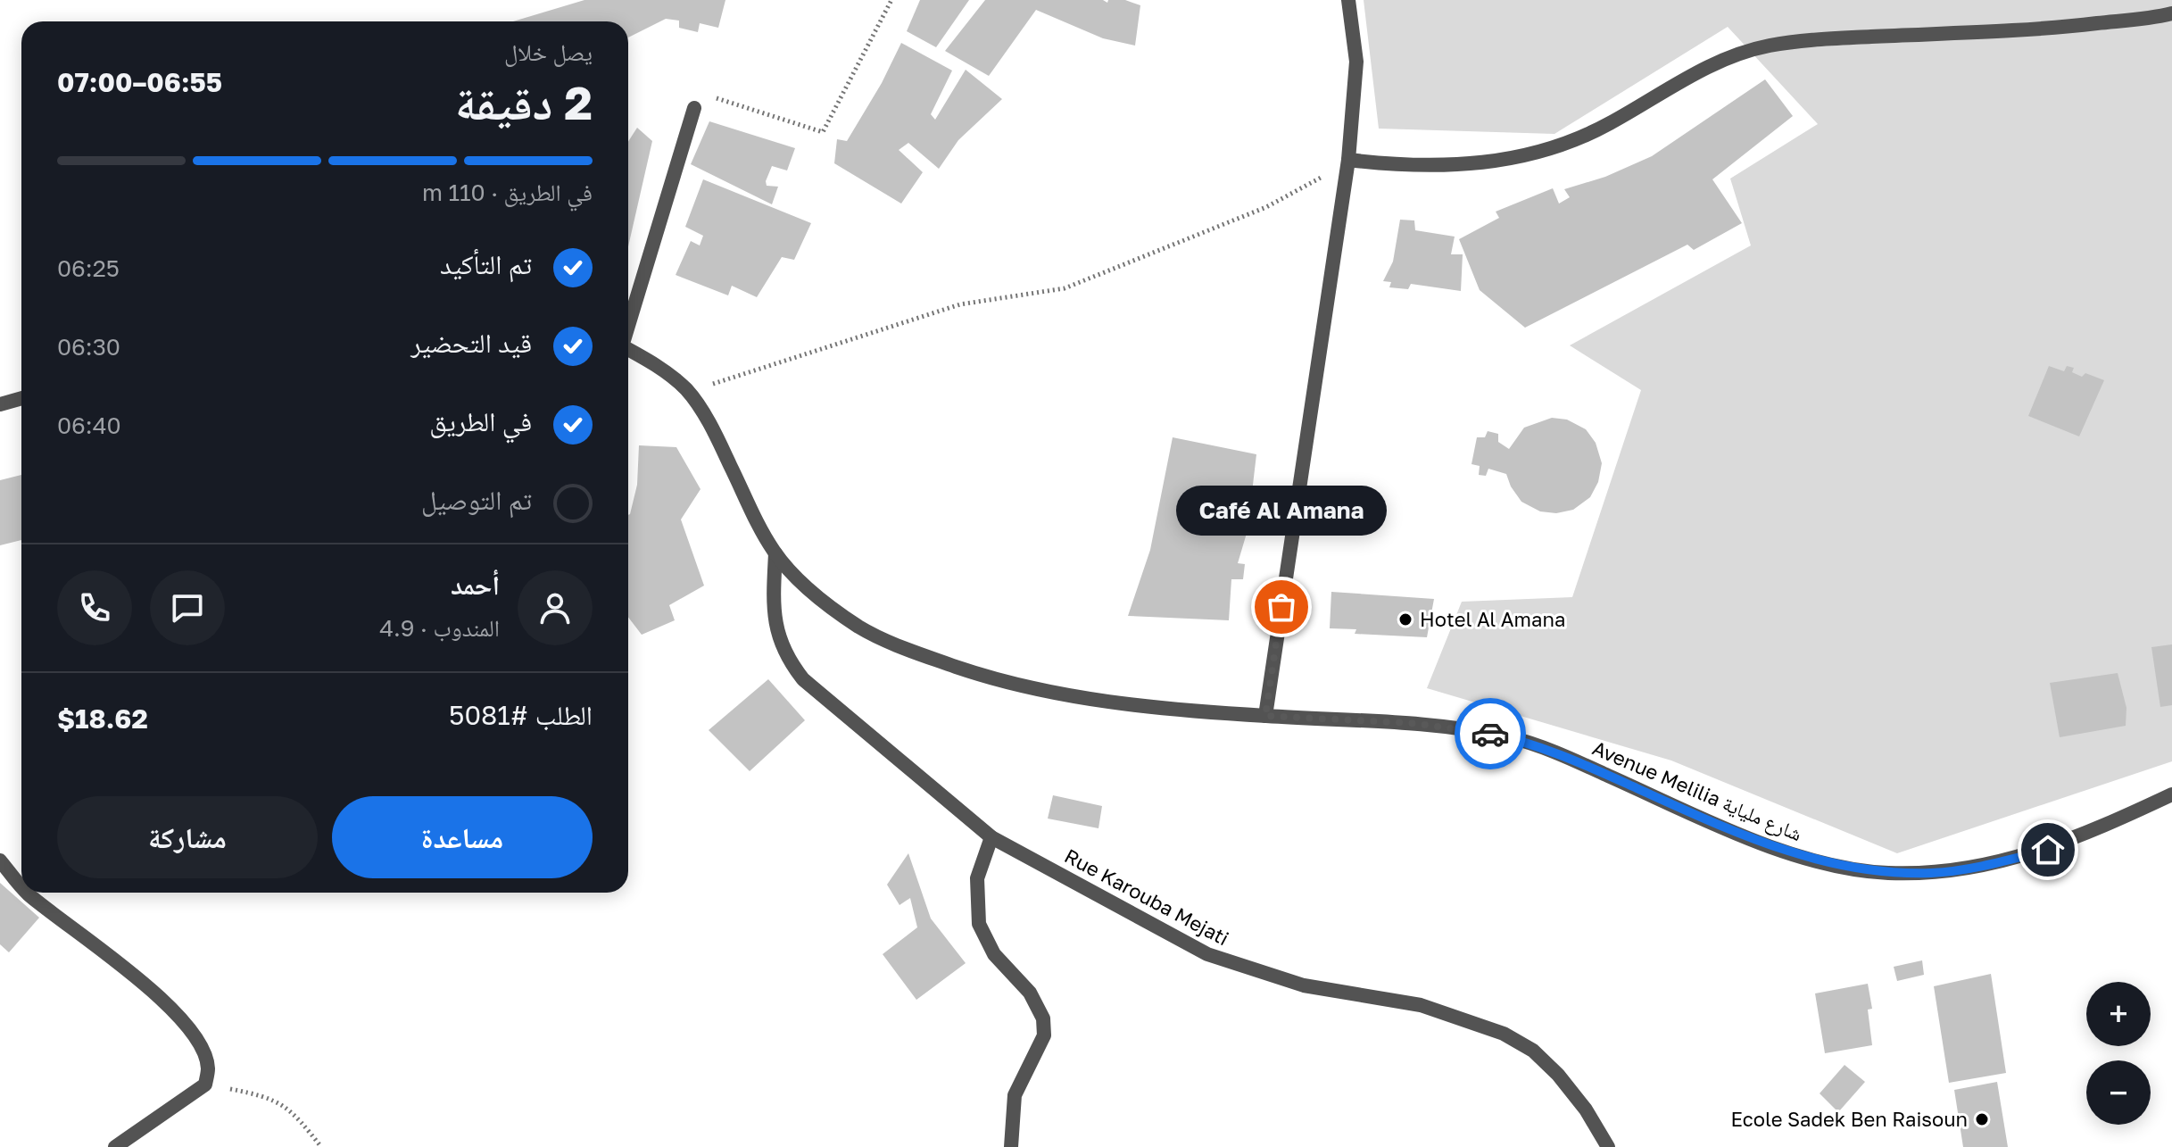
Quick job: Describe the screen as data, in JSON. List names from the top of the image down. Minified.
{"streets":{"street":["Avenue Melilia شارع ملياية","Rue Karouba Mejati"]},"crossings":[["Avenue Melilia شارع ملياية","Rue Karouba Mejati"]],"places":["Café Al Amana","Hotel Al Amana","Ecole Sadek Ben Raisoun"],"page":{"heading":["2 دقيقة","يصل خلال","06:55–07:00"],"panel":["أحمد","المندوب · 4.9","الطلب #5081","$18.62"],"bar":"في الطريق · 110 m","list":[["تم التأكيد","06:25"],["قيد التحضير","06:30"],["في الطريق","06:40"],"تم التوصيل"],"bubble":"Café Al Amana","buttons":["مساعدة","مشاركة"],"map_buttons":["+","−"]}}
